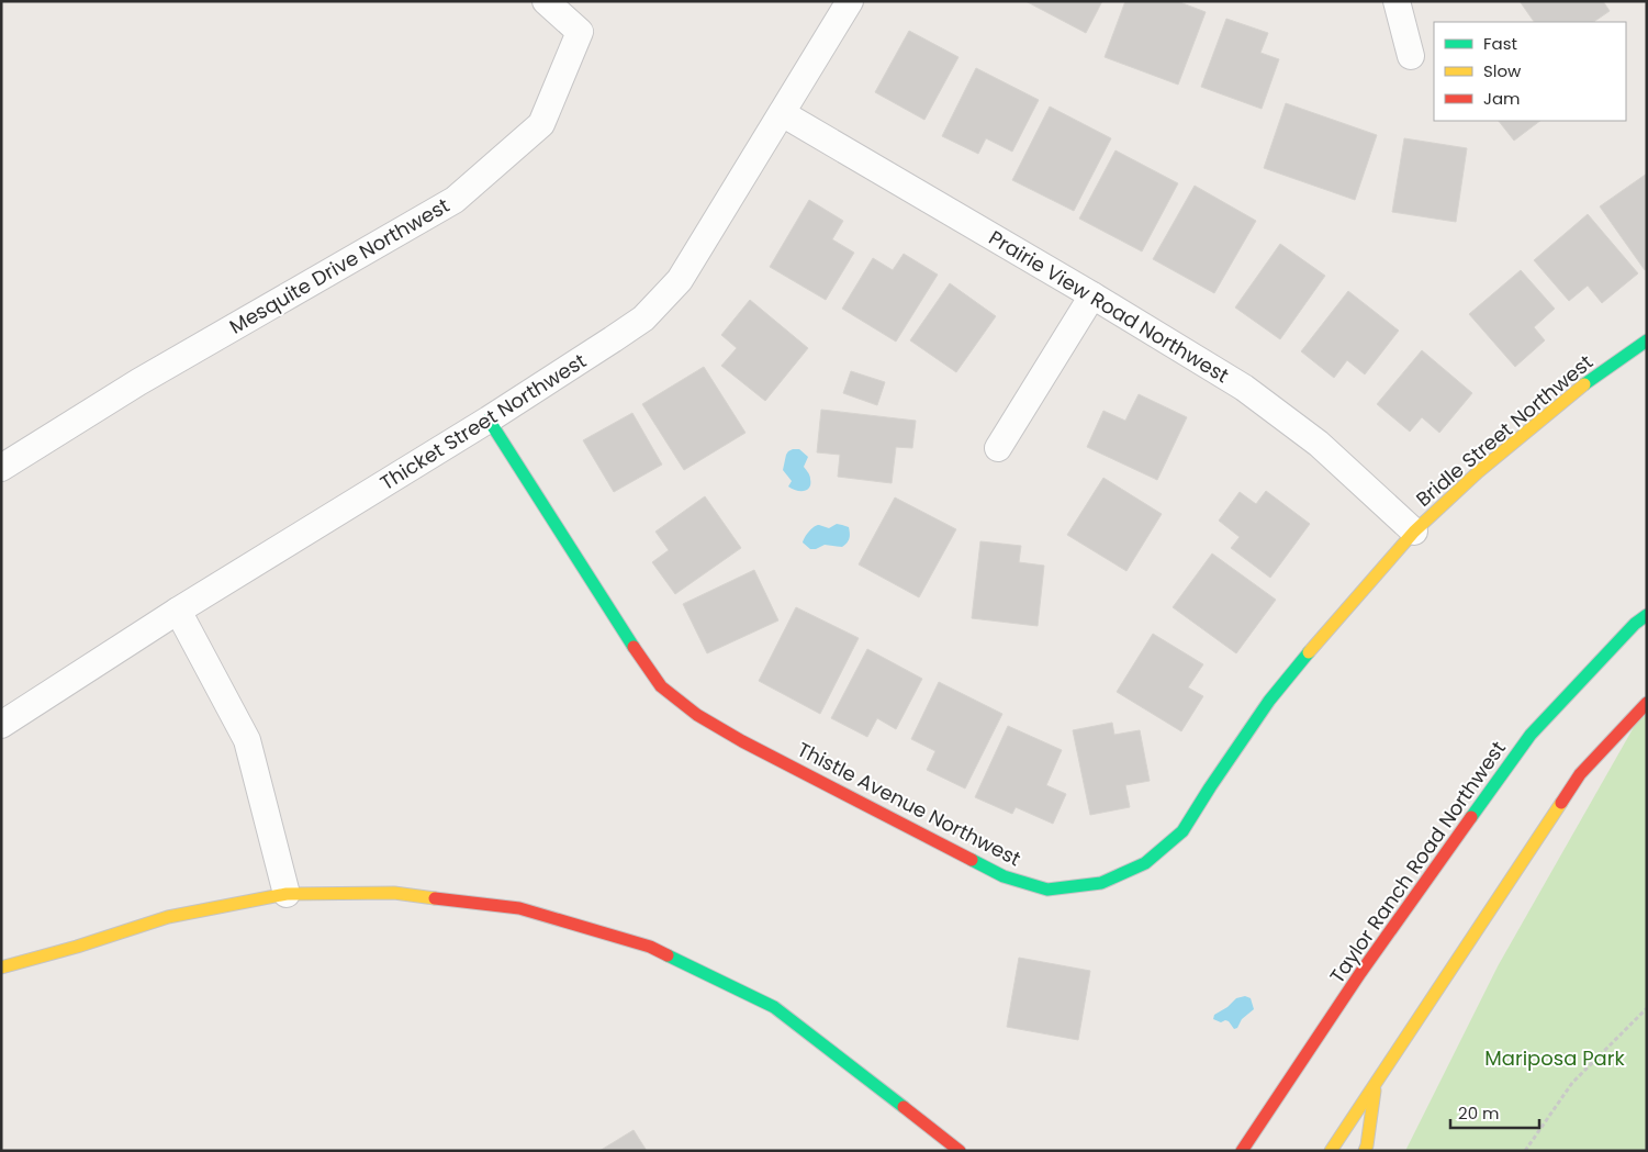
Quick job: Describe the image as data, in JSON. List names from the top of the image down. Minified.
{"streets":{"street":["Mesquite Drive Northwest","Prairie View Road Northwest","Thicket Street Northwest","Bridle Street Northwest","Thistle Avenue Northwest","Taylor Ranch Road Northwest"]},"crossings":[["Prairie View Road Northwest","Thicket Street Northwest"],["Prairie View Road Northwest","Bridle Street Northwest"],["Prairie View Road Northwest","Thistle Avenue Northwest"],["Thicket Street Northwest","Thistle Avenue Northwest"],["Bridle Street Northwest","Thistle Avenue Northwest"]],"parks":["Mariposa Park"],"legend":["Fast","Slow","Jam"],"scale_bar":"20 m"}
